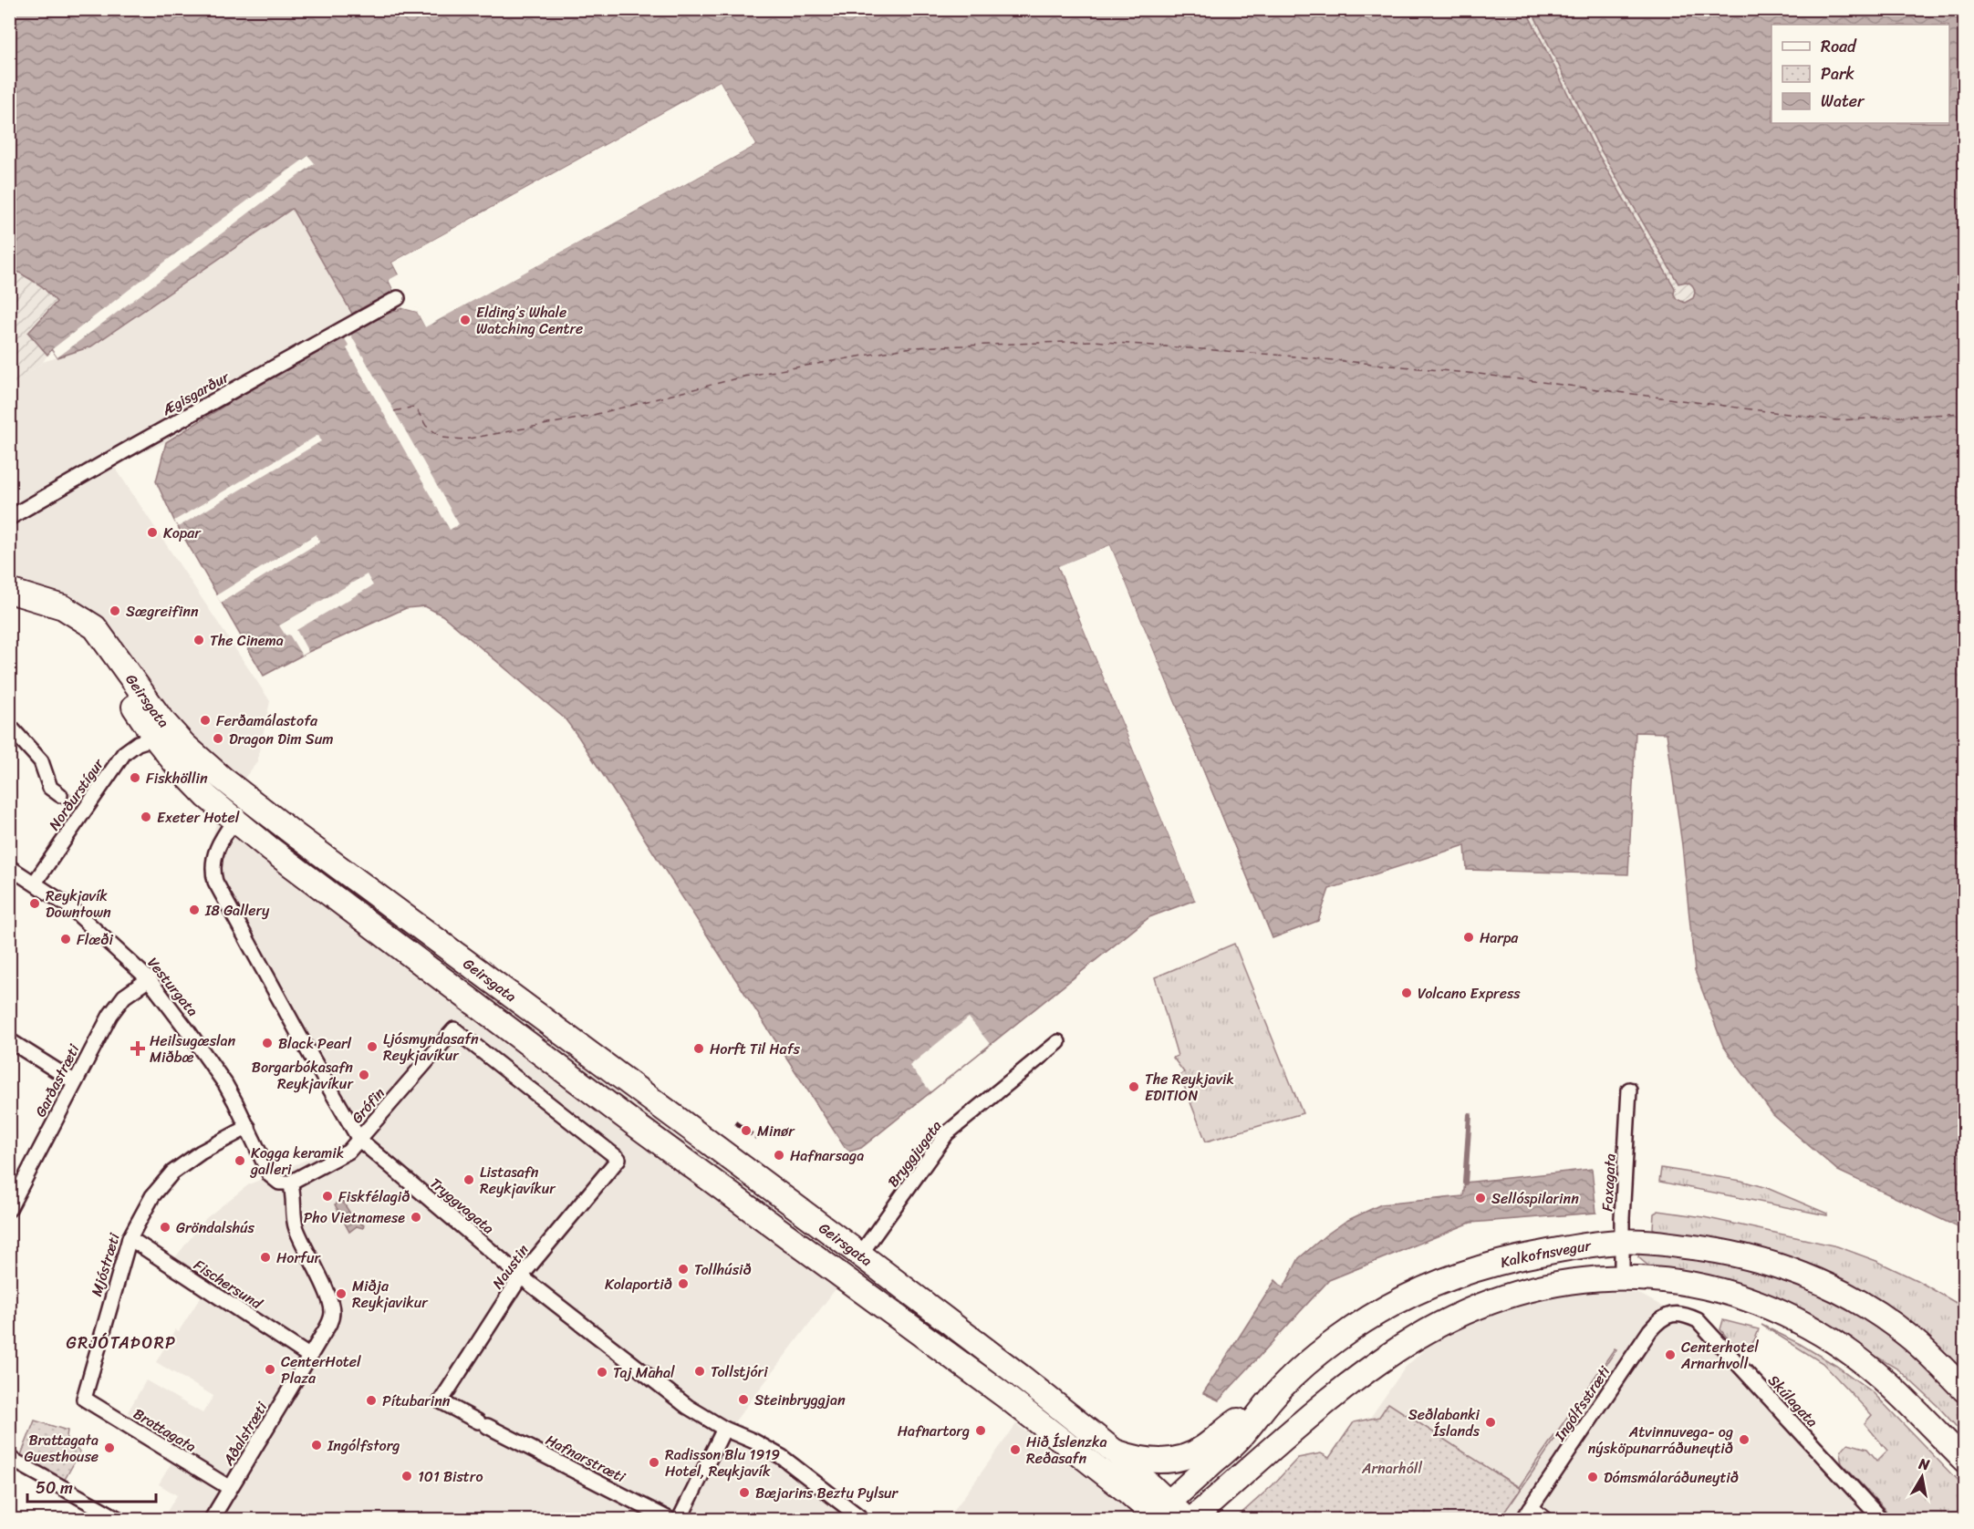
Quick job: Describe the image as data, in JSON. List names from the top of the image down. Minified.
{"streets":{"main road":["Geirsgata","Kalkofnsvegur"],"street":["Ægisgarður","Norðurstígur","Vesturgata","Garðastræti","Grófin","Bryggjugata","Faxagata","Tryggvagata","Mjóstræti","Naustin","Fischersund","Skúlagata","Ingólfsstræti","Brattagata","Aðalstræti","Hafnarstræti"]},"crossings":[["Geirsgata","Norðurstígur"],["Geirsgata","Bryggjugata"],["Geirsgata","Tryggvagata"],["Geirsgata","Kalkofnsvegur"],["Norðurstígur","Vesturgata"],["Vesturgata","Garðastræti"],["Vesturgata","Grófin"],["Vesturgata","Mjóstræti"],["Vesturgata","Aðalstræti"],["Grófin","Tryggvagata"],["Grófin","Naustin"],["Grófin","Aðalstræti"],["Faxagata","Kalkofnsvegur"],["Tryggvagata","Naustin"],["Mjóstræti","Fischersund"],["Mjóstræti","Brattagata"],["Naustin","Hafnarstræti"],["Fischersund","Aðalstræti"],["Skúlagata","Ingólfsstræti"],["Brattagata","Aðalstræti"]],"districts":["GRJÓTAÞORP"],"parks":["Arnarhóll"],"places":{"other":["Elding’s Whale Watching Centre","Kopar","Sægreifinn","The Cinema","Ferðamálastofa","Dragon Dim Sum","Fiskhöllin","Exeter Hotel","Reykjavík Downtown","I8 Gallery","Harpa","Flæði","Volcano Express","Black Pearl","Ljósmyndasafn Reykjavíkur","Horft Til Hafs","Borgarbókasafn Reykjavíkur","The Reykjavik EDITION","Minør","Hafnarsaga","Kogga keramik galleri","Listasafn Reykjavíkur","Fiskfélagið","Sellóspilarinn","Pho Vietnamese","Gröndalshús","Horfur","Tollhúsið","Kolaportið","Miðja Reykjavikur","Centerhotel Arnarhvoll","CenterHotel Plaza","Tollstjóri","Taj Mahal","Steinbryggjan","Pítubarinn","Seðlabanki Íslands","Hafnartorg","Atvinnuvega- og nýsköpunarráðuneytið","Ingólfstorg","Brattagata Guesthouse","Hið Íslenzka Reðasafn","Radisson Blu 1919 Hotel, Reykjavík","101 Bistro","Dómsmálaráðuneytið","Bæjarins Beztu Pylsur"],"health":["Heilsugæslan Miðbæ"]},"legend":["Road","Park","Water"],"scale_bar":"50 m","north":"top"}
